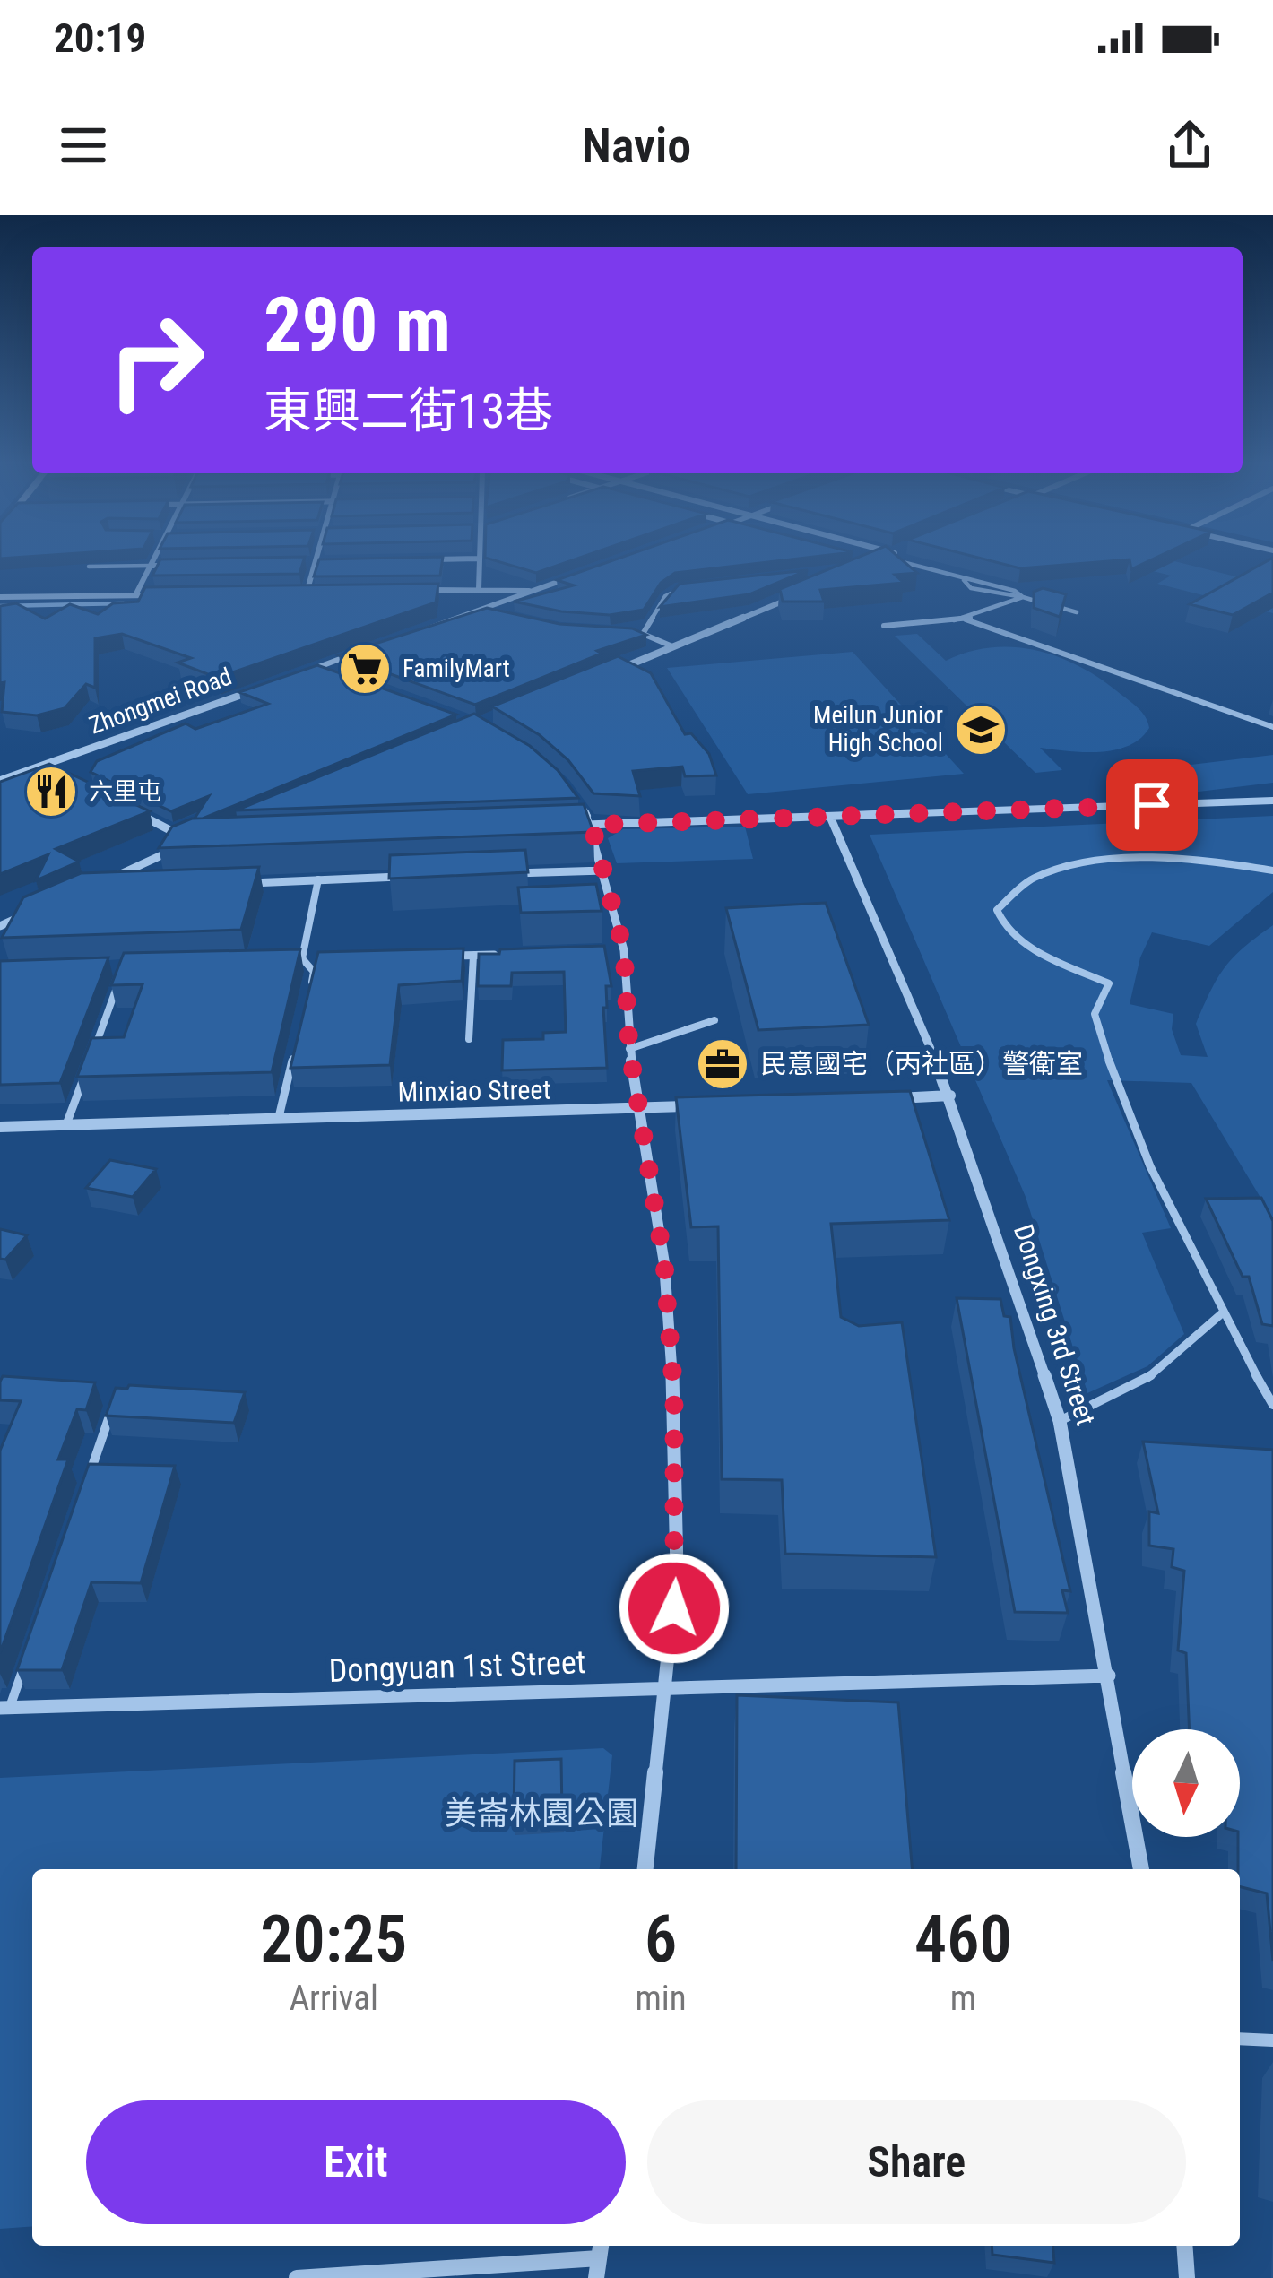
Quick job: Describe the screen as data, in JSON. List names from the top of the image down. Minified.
{"streets":{"street":["Zhongmei Road","Minxiao Street","Dongxing 3rd Street","Dongyuan 1st Street"]},"crossings":[["Dongxing 3rd Street","Dongyuan 1st Street"]],"parks":["美崙林園公園"],"places":{"supermarket":["FamilyMart"],"school or university":["Meilun Junior High School"],"restaurant":["六里屯"],"office":["民意國宅（丙社區）警衛室"]},"north":"bottom","page":{"status":"20:19","header":"Navio","turn":["290 m","東興二街13巷"],"eta":["20:25","Arrival","6","min","460","m"],"buttons":["Exit","Share"]}}
